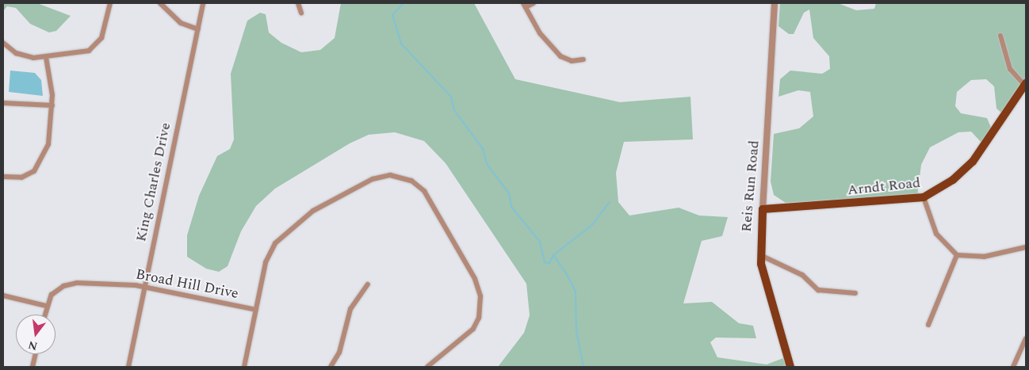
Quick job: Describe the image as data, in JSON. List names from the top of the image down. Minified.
{"streets":{"main road":["Reis Run Road","Arndt Road"],"street":["King Charles Drive","Broad Hill Drive"]},"crossings":[["King Charles Drive","Broad Hill Drive"],["Reis Run Road","Arndt Road"]],"north":"bottom"}
